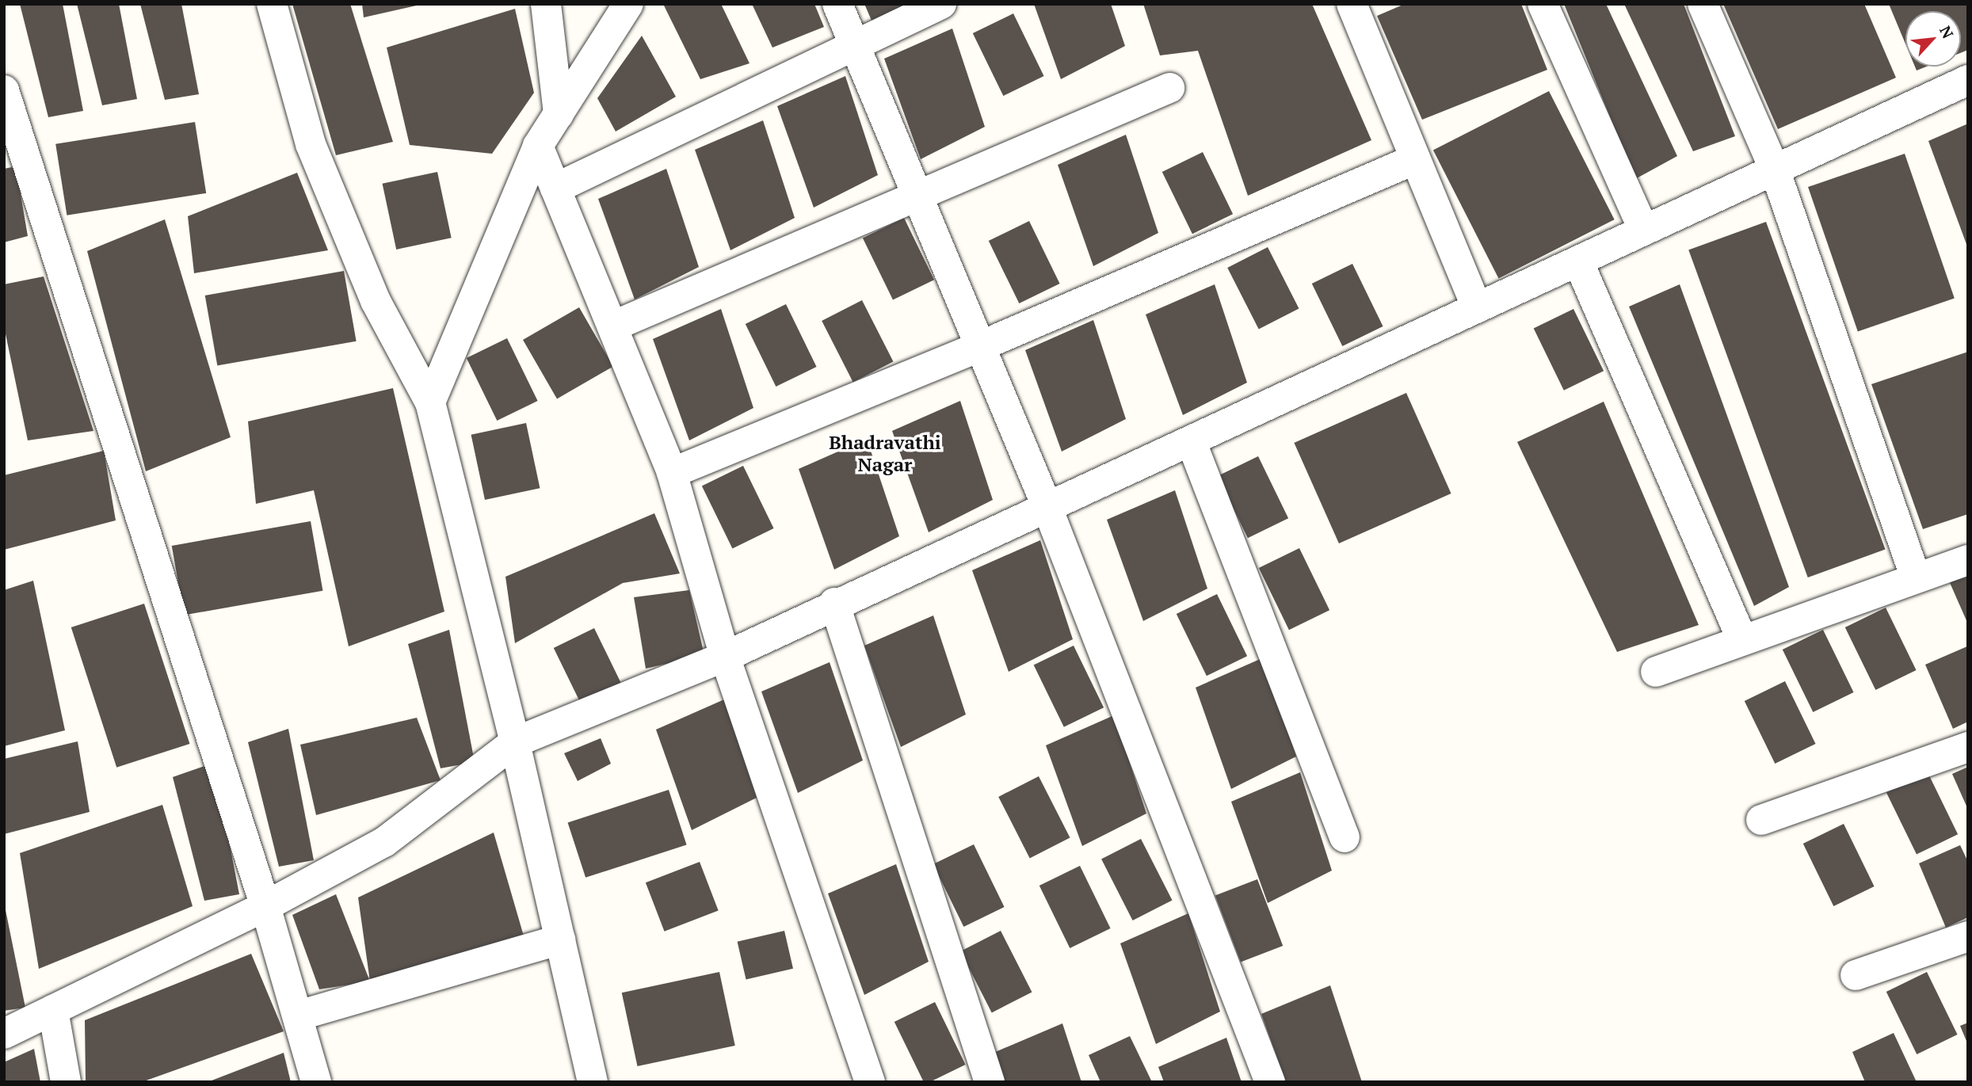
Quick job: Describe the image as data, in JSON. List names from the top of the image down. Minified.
{"districts":["Bhadravathi Nagar"],"north":"top right"}
